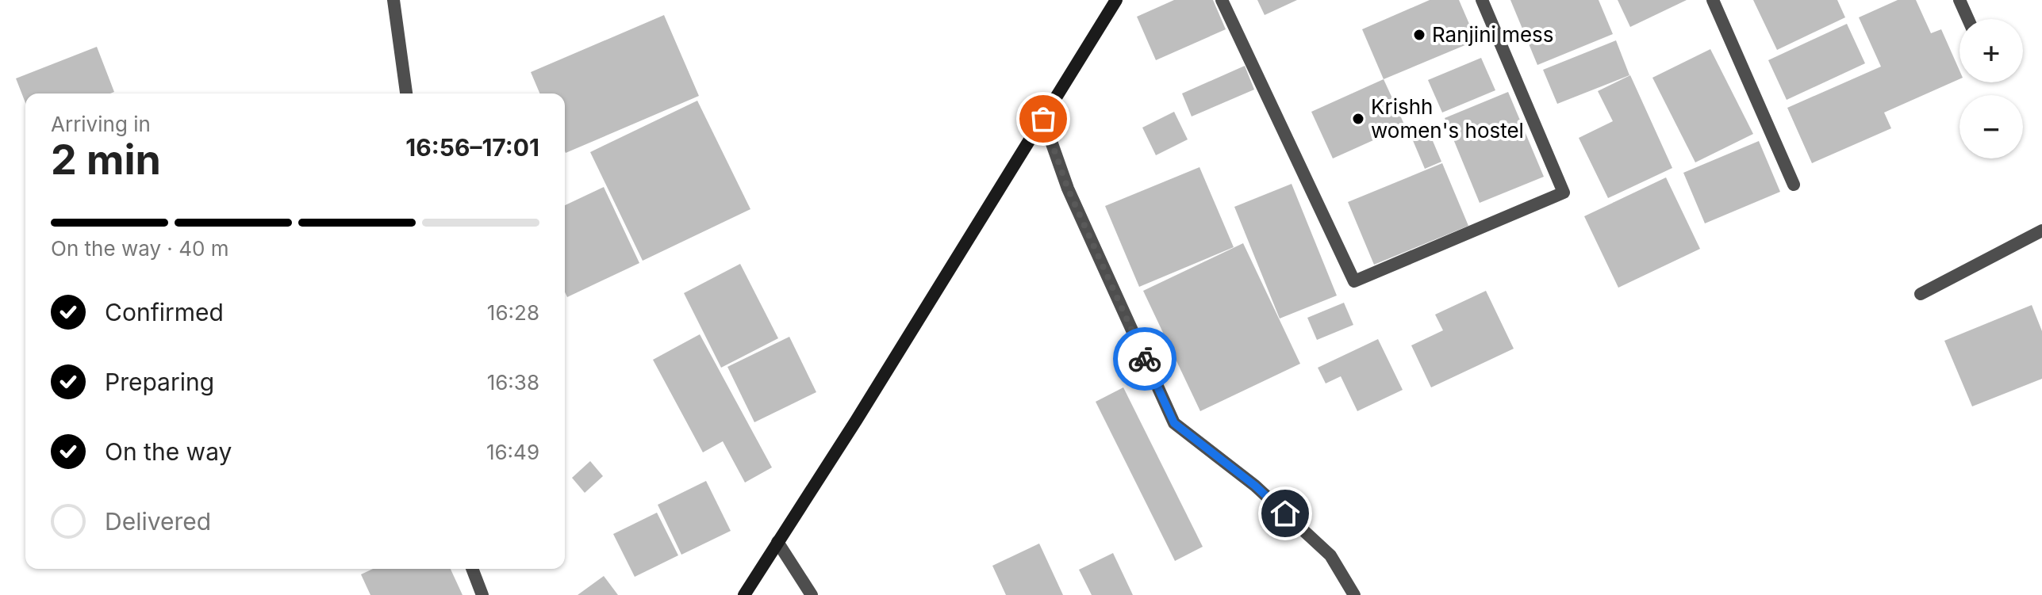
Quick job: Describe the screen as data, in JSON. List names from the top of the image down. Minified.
{"places":["Ranjini mess","Krishh women's hostel"],"page":{"map_buttons":["+","−"],"heading":["2 min","Arriving in","16:56–17:01"],"bar":"On the way · 40 m","list":[["Confirmed","16:28"],["Preparing","16:38"],["On the way","16:49"],"Delivered"]}}
